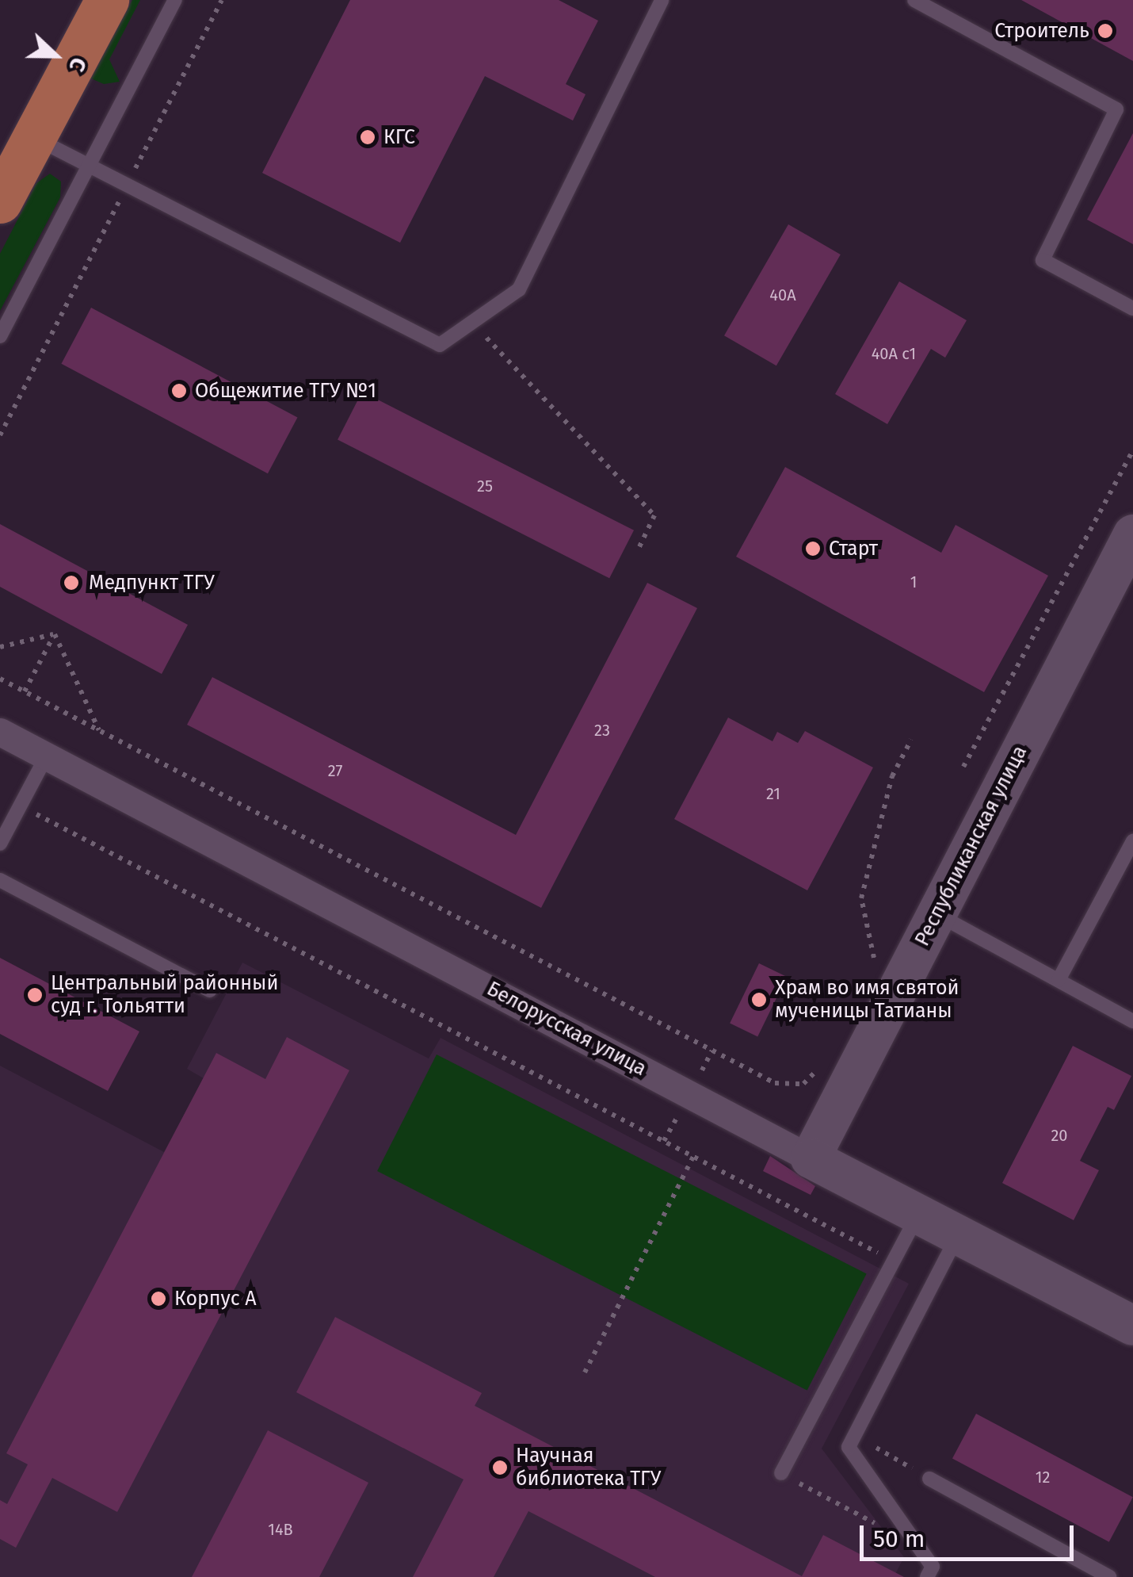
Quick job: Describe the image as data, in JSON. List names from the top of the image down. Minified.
{"streets":{"street":["Республиканская улица","Белорусская улица"]},"crossings":[["Республиканская улица","Белорусская улица"]],"places":["Строитель","КГС","Общежитие ТГУ №1","Старт","Медпункт ТГУ","Центральный районный суд г. Тольятти","Храм во имя святой мученицы Татианы","Корпус А","Научная библиотека ТГУ"],"house_numbers":["40А","40А с1","25","1","23","27","21","20","12","14В"],"scale_bar":"50 m","north":"right"}
